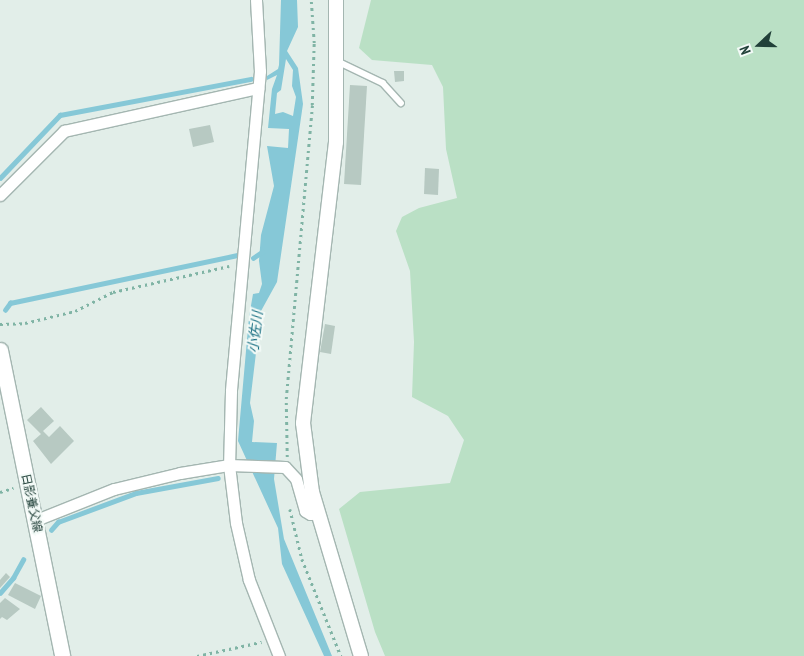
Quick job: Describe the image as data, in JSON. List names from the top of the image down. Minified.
{"streets":{"main road":["日影養父線"]},"water":["小佐川"],"north":"left"}
